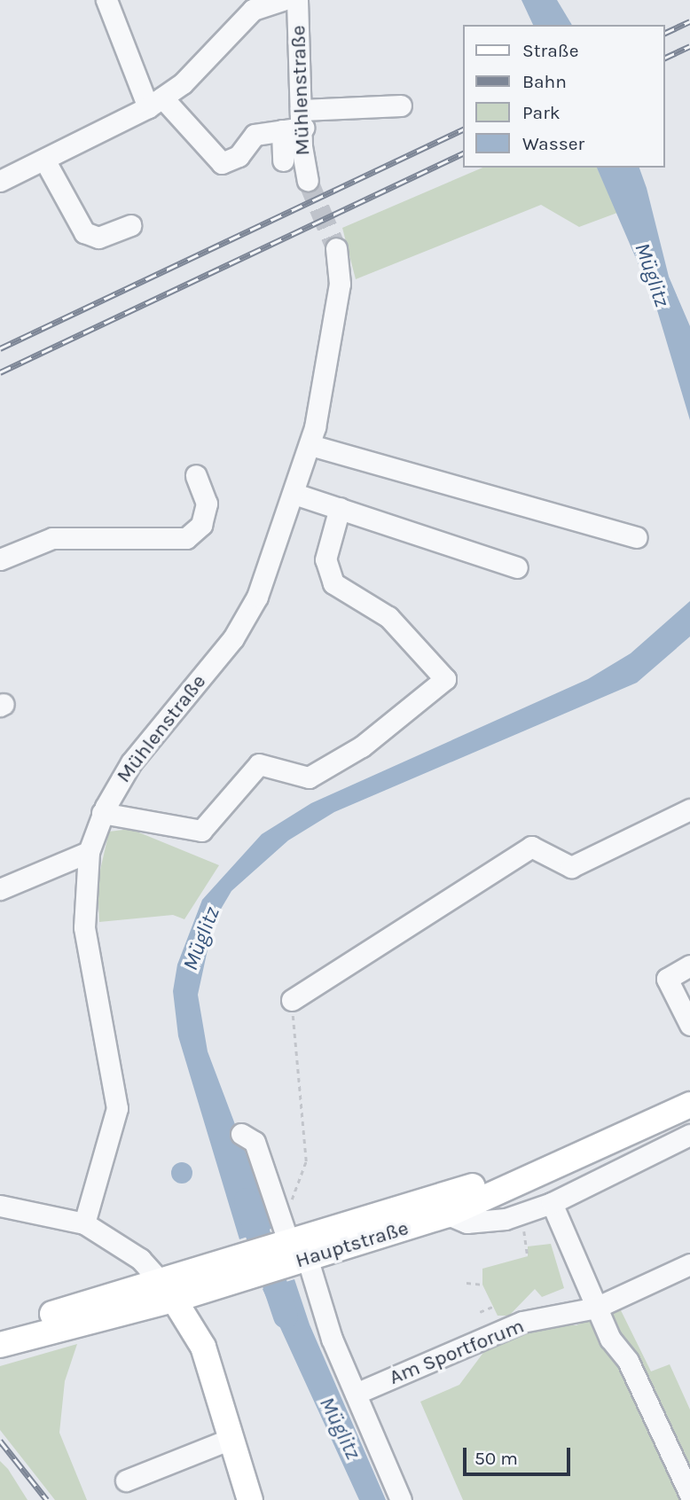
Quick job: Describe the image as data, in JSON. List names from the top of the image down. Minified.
{"streets":{"main road":["Hauptstraße"],"street":["Mühlenstraße","Am Sportforum"]},"water":["Müglitz"],"legend":["Straße","Bahn","Park","Wasser"],"scale_bar":"50 m"}
